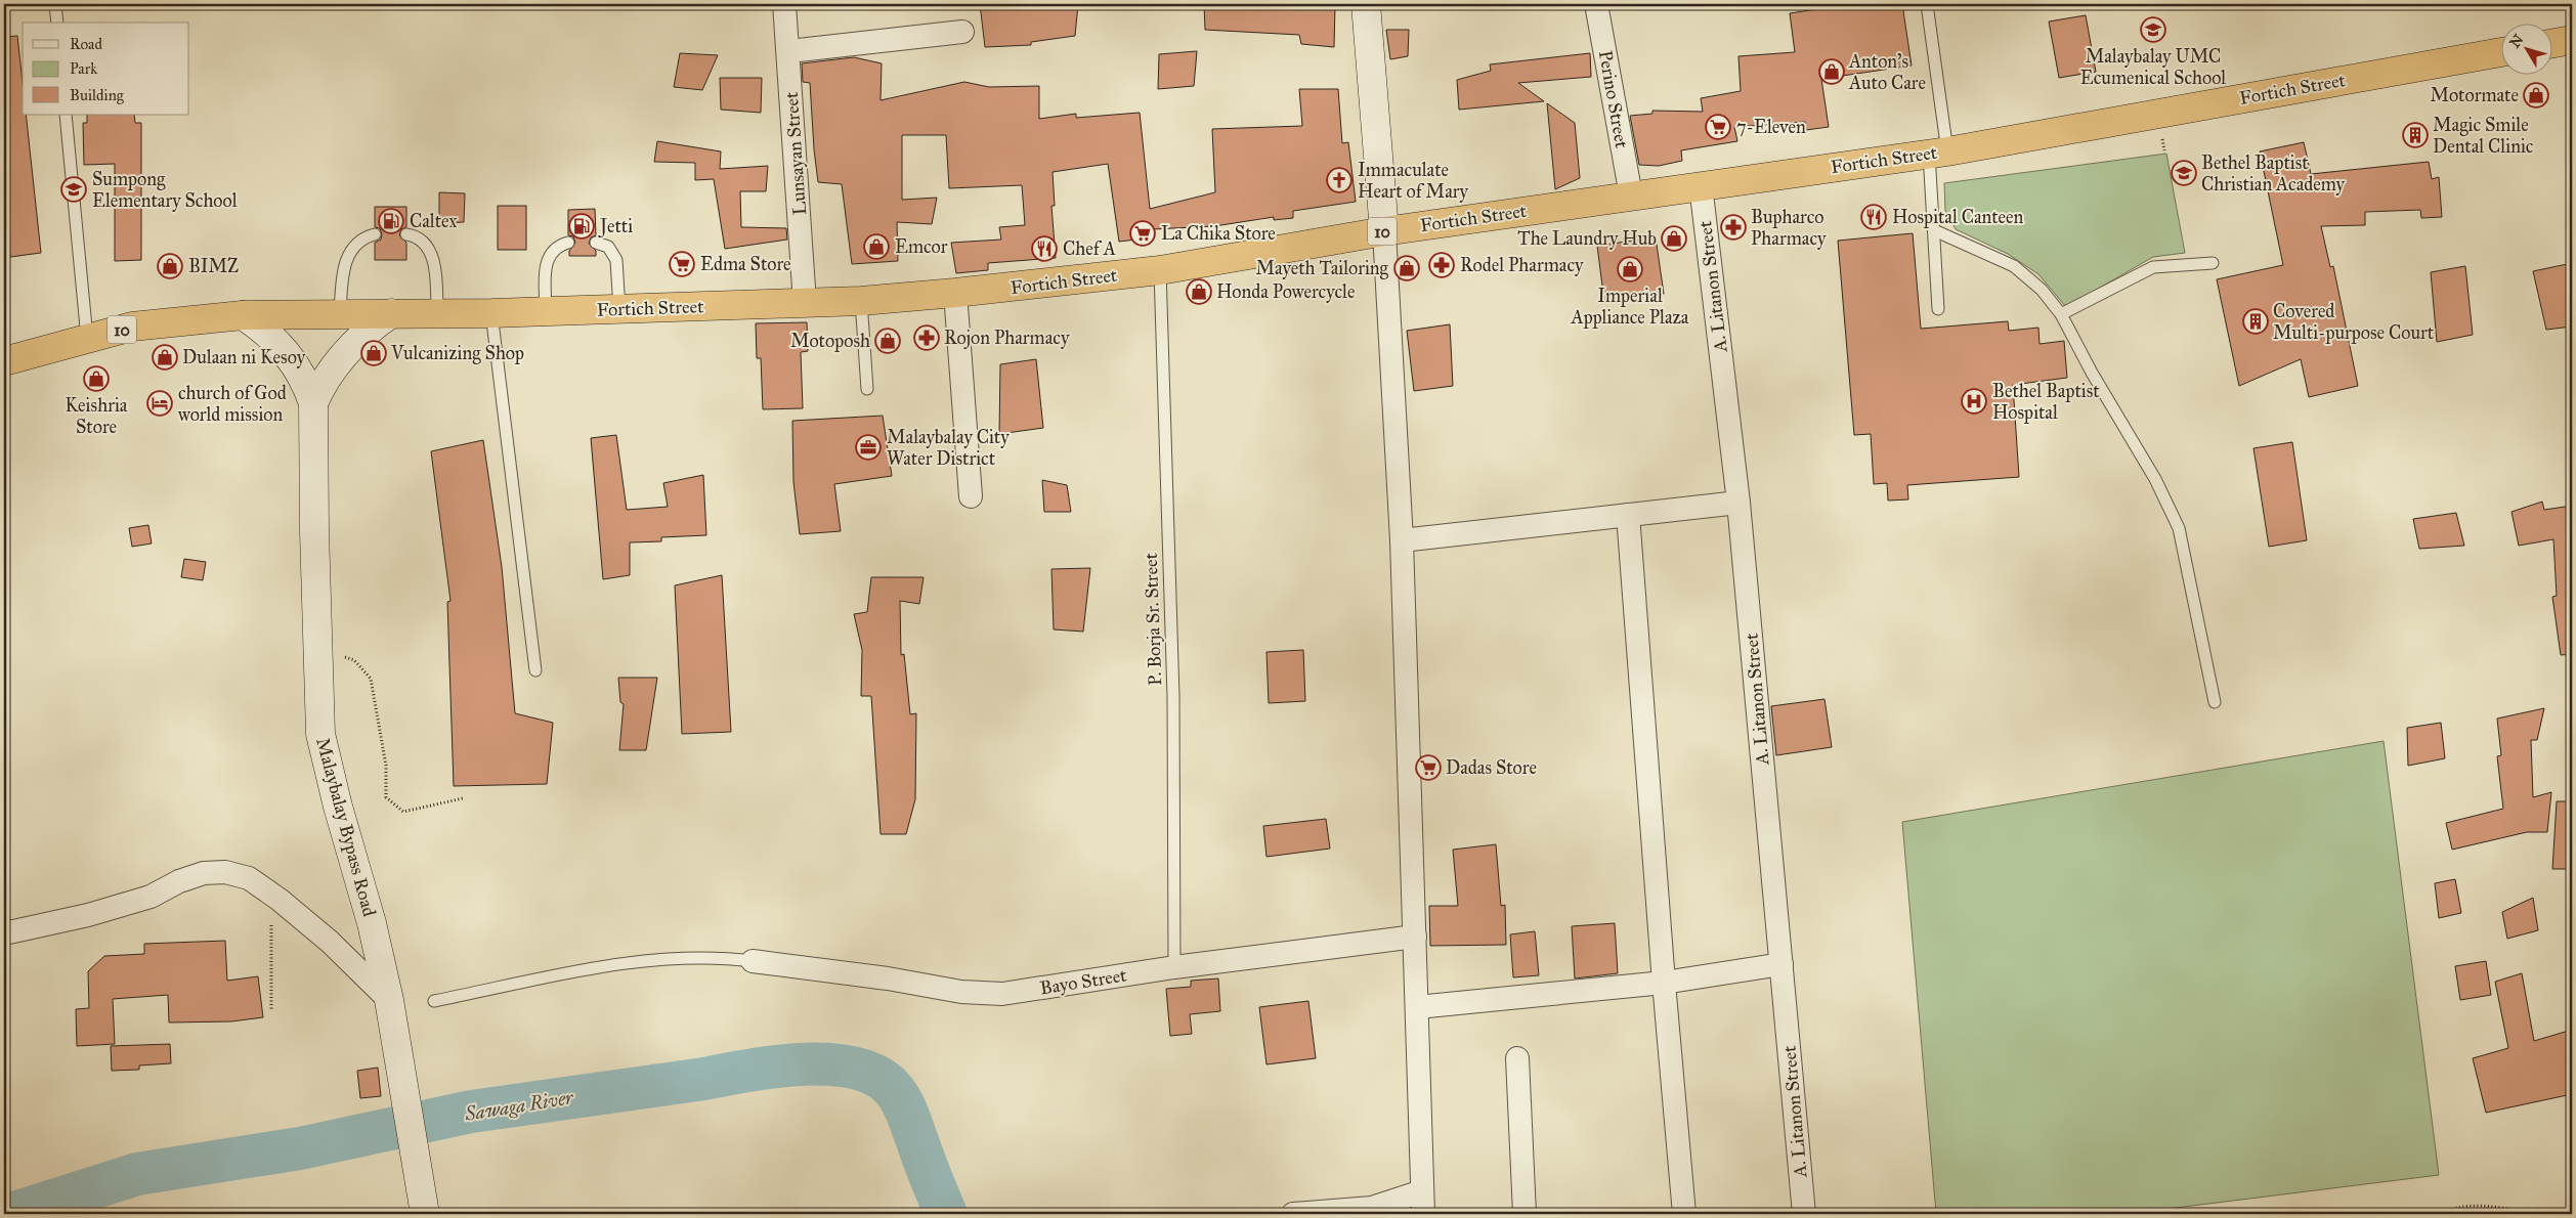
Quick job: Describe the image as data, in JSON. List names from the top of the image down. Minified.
{"streets":{"highway":["Fortich Street","10"],"main road":["Malaybalay Bypass Road"],"street":["Perino Street","Lunsayan Street","A. Litanon Street","Bayo Street"],"lane":["P. Borja Sr. Street"]},"crossings":[["Fortich Street","Perino Street"],["Fortich Street","Lunsayan Street"],["Fortich Street","10"],["Fortich Street","A. Litanon Street"],["Fortich Street","P. Borja Sr. Street"],["Fortich Street","Malaybalay Bypass Road"],["10","Malaybalay Bypass Road"],["P. Borja Sr. Street","Bayo Street"]],"water":["Sawaga River"],"places":{"school or university":["Malaybalay UMC Ecumenical School","Bethel Baptist Christian Academy","Sumpong Elementary School"],"shop":["Anton's Auto Care","Motormate","The Laundry Hub","Emcor","BIMZ","Mayeth Tailoring","Imperial Appliance Plaza","Honda Powercycle","Motoposh","Vulcanizing Shop","Dulaan ni Kesoy","Keishria Store"],"supermarket":["7-Eleven","La Chika Store","Edma Store","Dadas Store"],"building":["Magic Smile Dental Clinic","Covered Multi-purpose Court"],"church":["Immaculate Heart of Mary"],"restaurant":["Hospital Canteen","Chef A"],"fuel station":["Caltex","Jetti"],"pharmacy":["Bupharco Pharmacy","Rodel Pharmacy","Rojon Pharmacy"],"hospital":["Bethel Baptist Hospital"],"hotel":["church of God world mission"],"office":["Malaybalay City Water District"]},"legend":["Road","Park","Building"],"north":"top left"}
